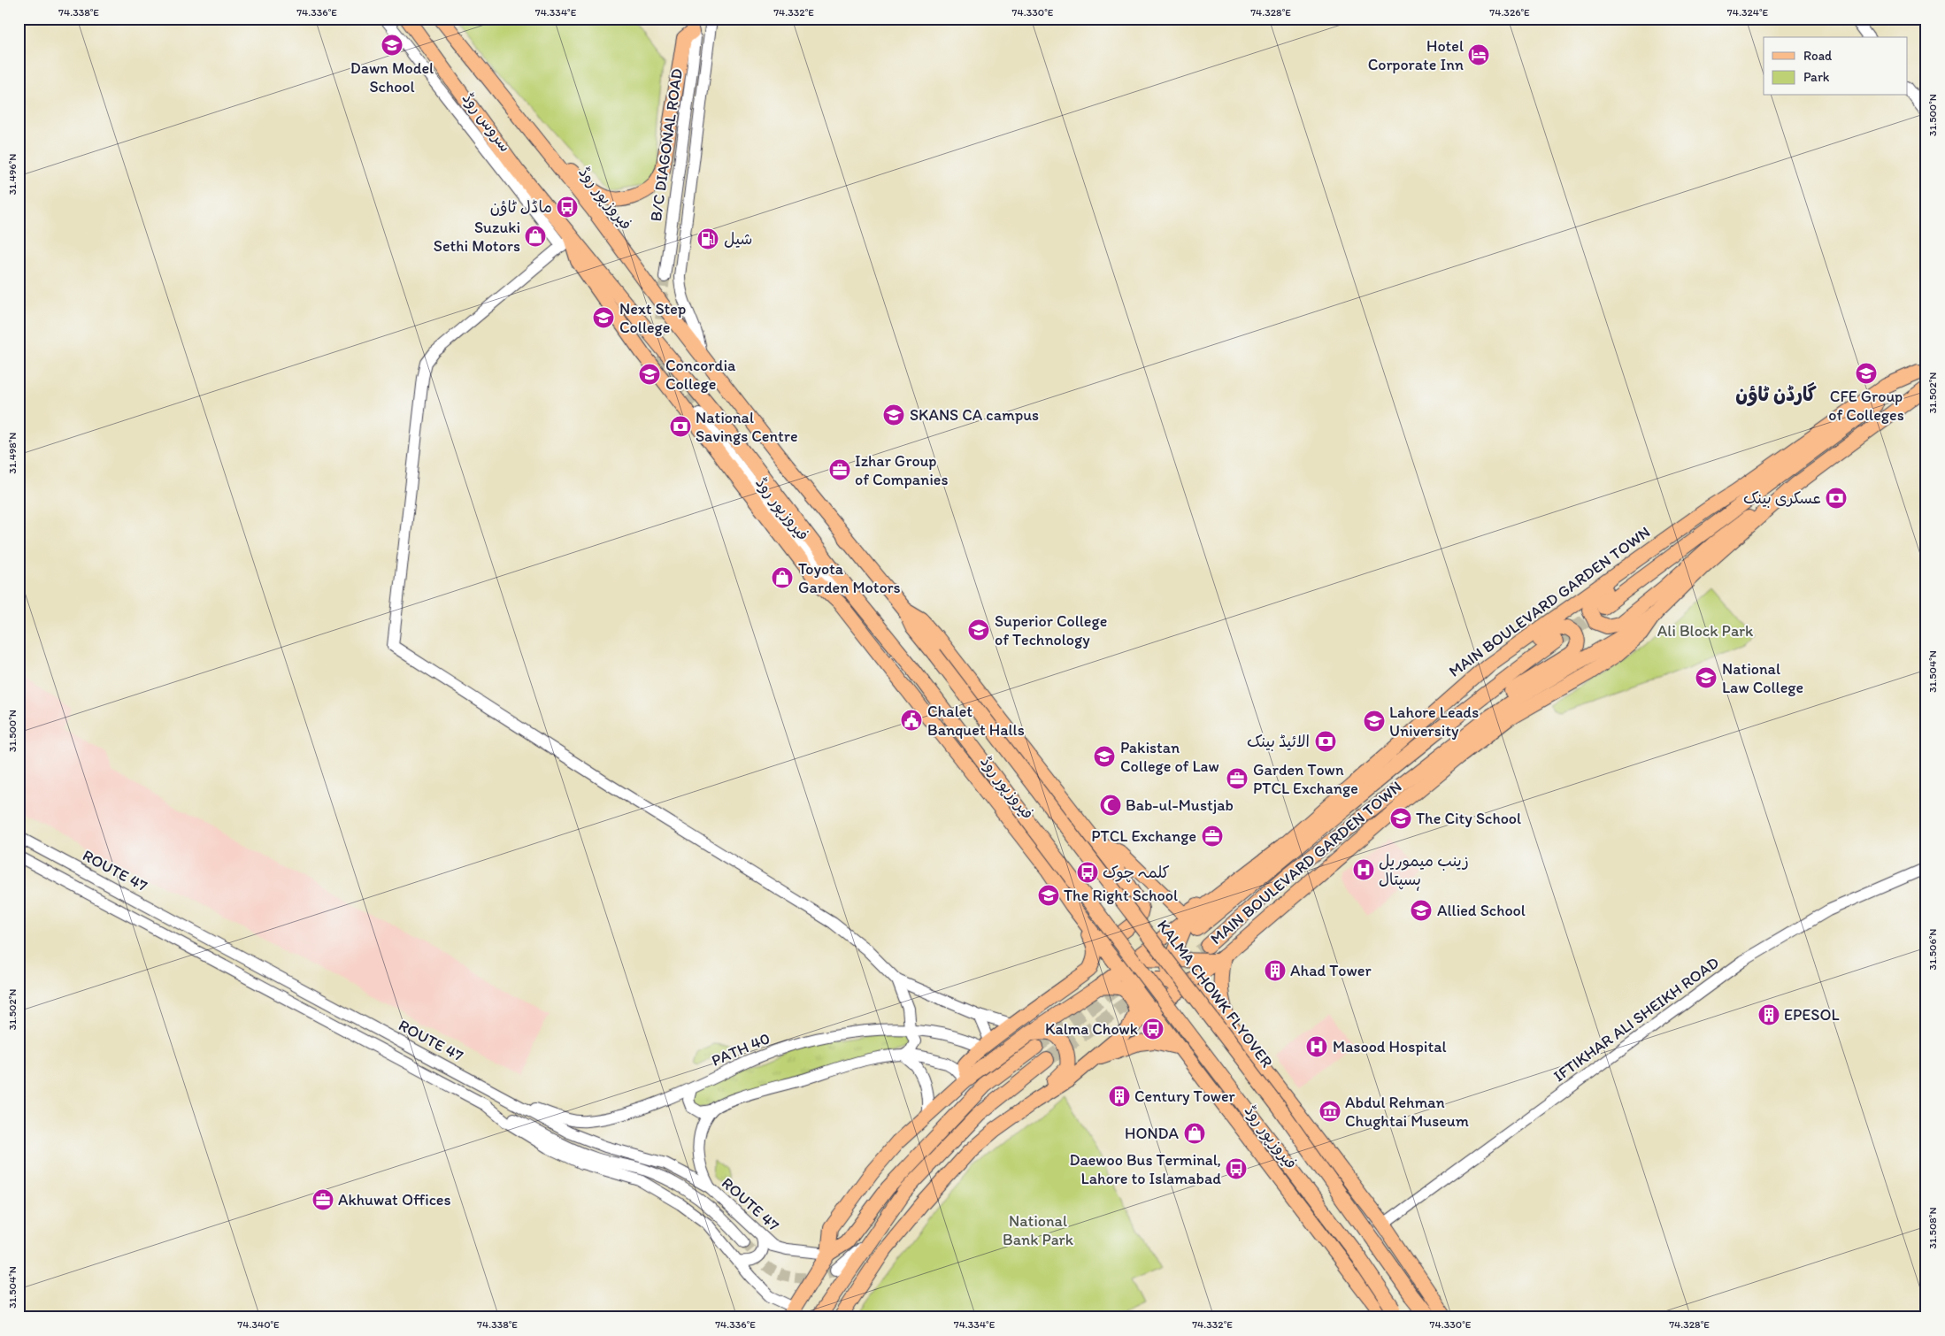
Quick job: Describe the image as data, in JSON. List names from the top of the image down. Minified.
{"streets":{"main road":["فیروزپور روڈ","MAIN BOULEVARD GARDEN TOWN","KALMA CHOWK FLYOVER"],"street":["سروس روڈ","B/C DIAGONAL ROAD","ROUTE 47","IFTIKHAR ALI SHEIKH ROAD","PATH 40"]},"crossings":[["سروس روڈ","فیروزپور روڈ"],["فیروزپور روڈ","MAIN BOULEVARD GARDEN TOWN"],["فیروزپور روڈ","KALMA CHOWK FLYOVER"],["ROUTE 47","PATH 40"]],"districts":["گارڈن ٹاؤن"],"parks":["Ali Block Park","National Bank Park"],"places":{"school or university":["Dawn Model School","Next Step College","CFE Group of Colleges","Concordia College","SKANS CA campus","Superior College of Technology","National Law College","Lahore Leads University","Pakistan College of Law","The City School","The Right School","Allied School"],"hotel":["Hotel Corporate Inn"],"bus stop":["ماڈل ٹاؤن","کلمہ چوک","Kalma Chowk","Daewoo Bus Terminal, Lahore to Islamabad"],"shop":["Suzuki Sethi Motors","Toyota Garden Motors","HONDA"],"fuel station":["شیل"],"bank":["National Savings Centre","عسکری بینک","الائیڈ بینک"],"office":["Izhar Group of Companies","Garden Town PTCL Exchange","PTCL Exchange","Akhuwat Offices"],"public building":["Chalet Banquet Halls"],"mosque":["Bab-ul-Mustjab"],"hospital":["زینب میموریل ہسپتال","Masood Hospital"],"building":["Ahad Tower","EPESOL","Century Tower"],"museum":["Abdul Rehman Chughtai Museum"]},"legend":["Road","Park"],"coordinates":["74.338°E","74.336°E","74.334°E","74.332°E","74.330°E","74.328°E","74.326°E","74.324°E","31.500°N","31.496°N","31.502°N","31.498°N","31.504°N","31.506°N","31.508°N","74.340°E"]}
